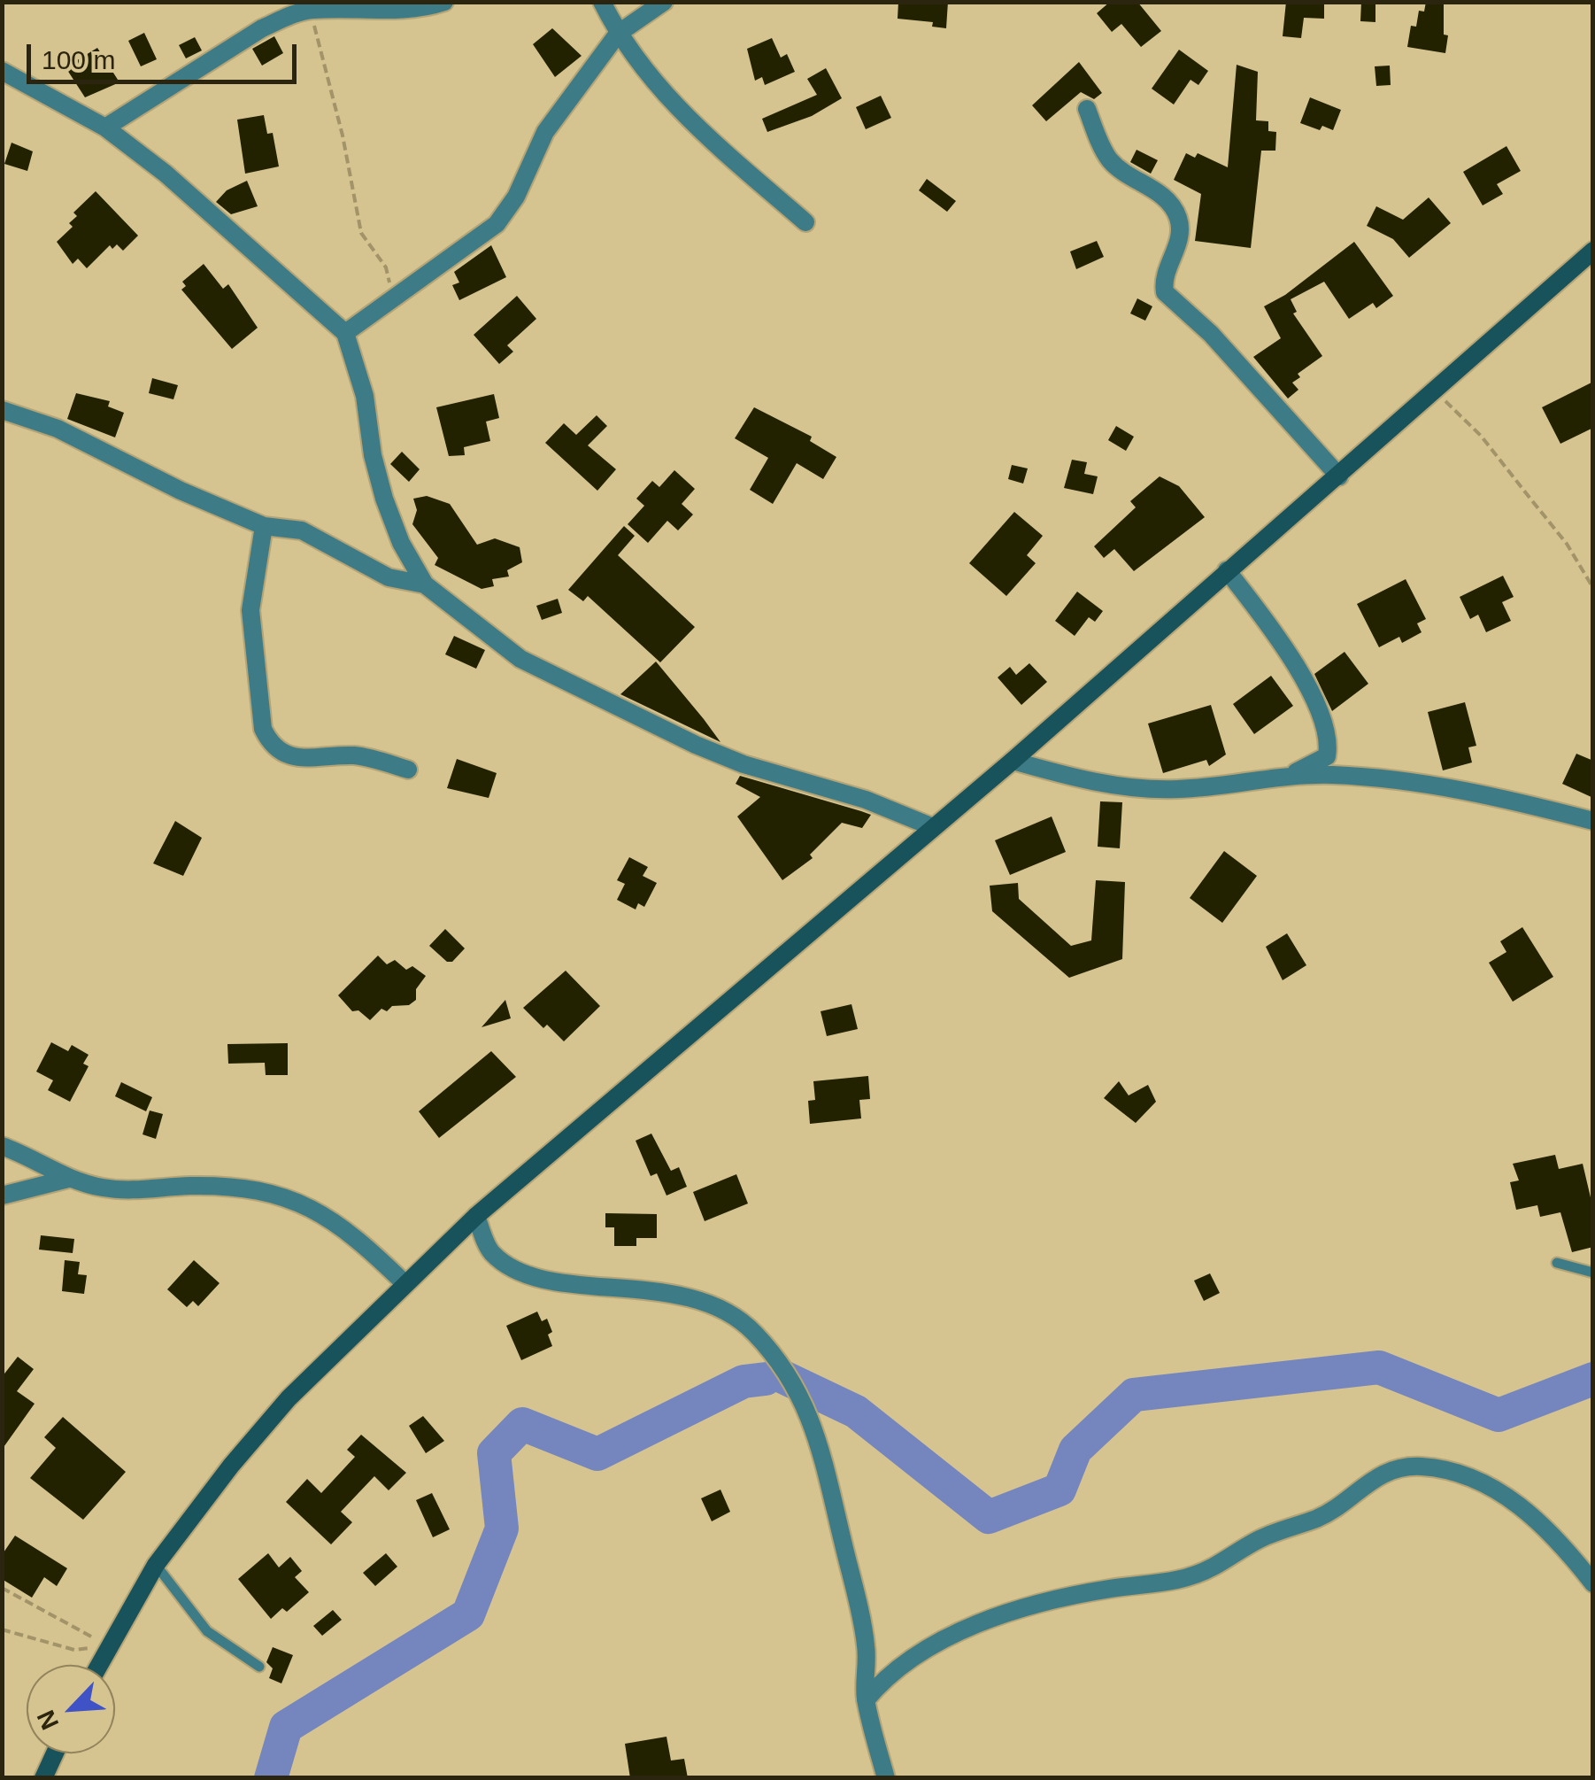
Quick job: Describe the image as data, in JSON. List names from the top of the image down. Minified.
{"scale_bar":"100 m","north":"bottom left"}
